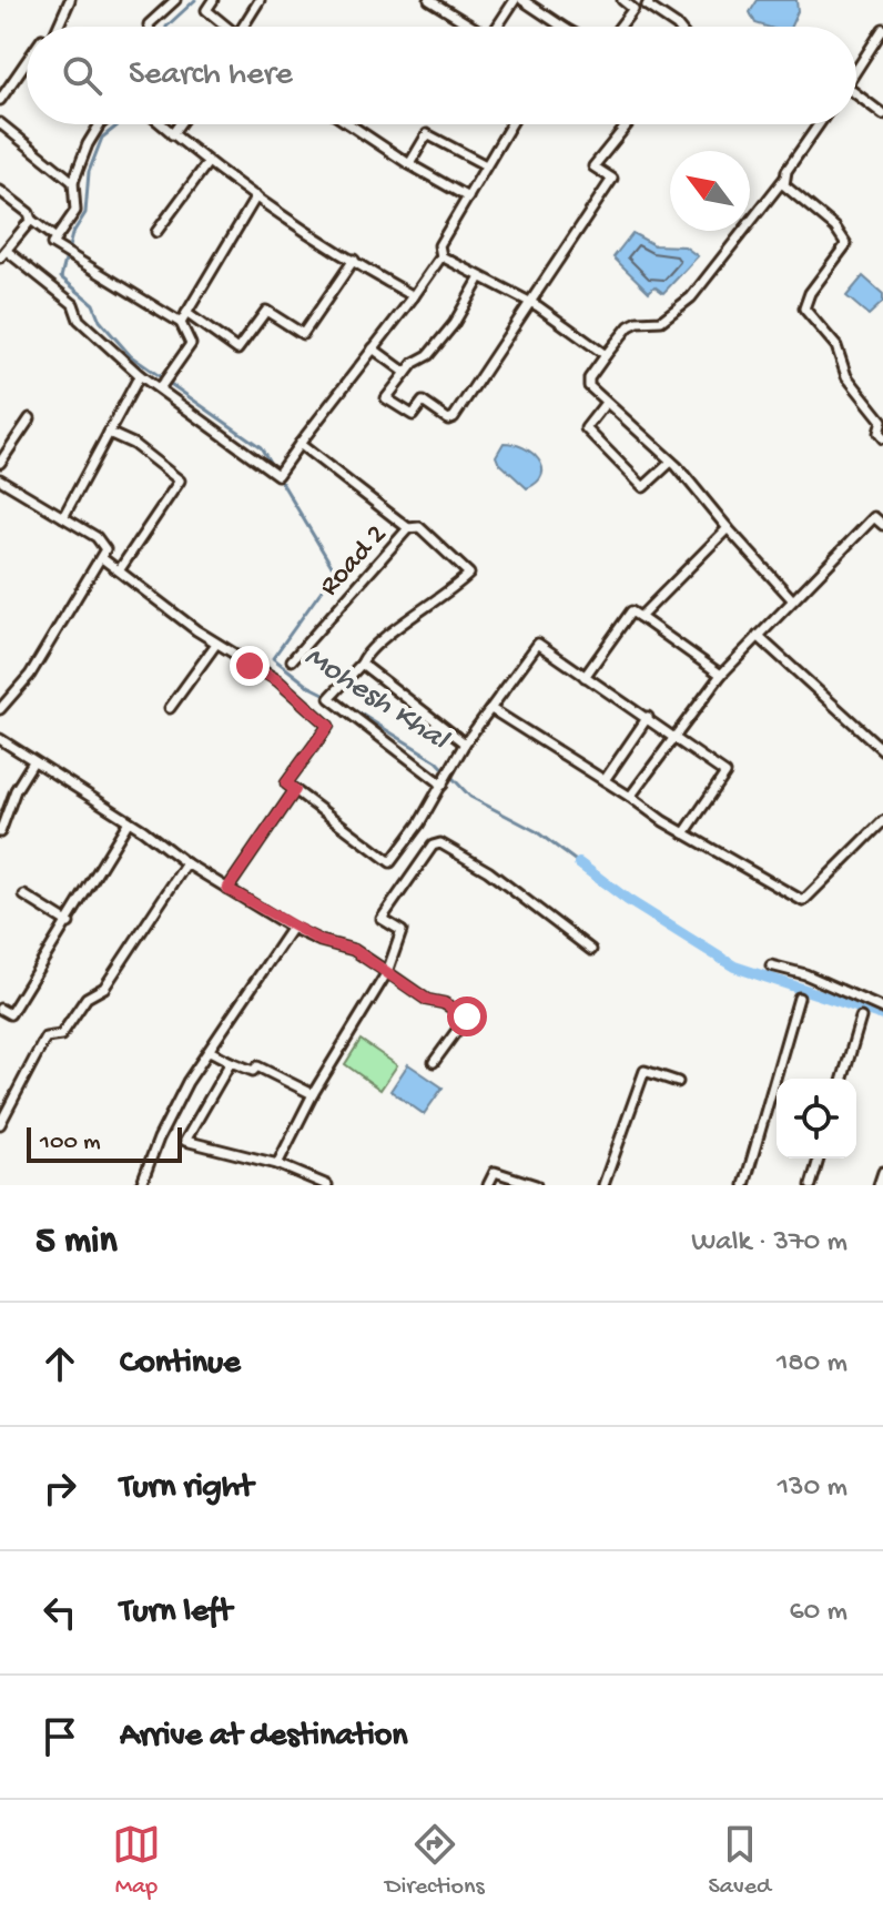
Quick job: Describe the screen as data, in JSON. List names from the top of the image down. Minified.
{"streets":{"street":["Road 2"]},"water":["Mohesh Khal"],"scale_bar":"100 m","north":"top left","page":{"search":"Search here","scale":"100 m","heading":["5 min","Walk · 370 m"],"list":[["Continue","180 m"],["Turn right","130 m"],["Turn left","60 m"],"Arrive at destination"],"nav":["Map","Directions","Saved"]}}
